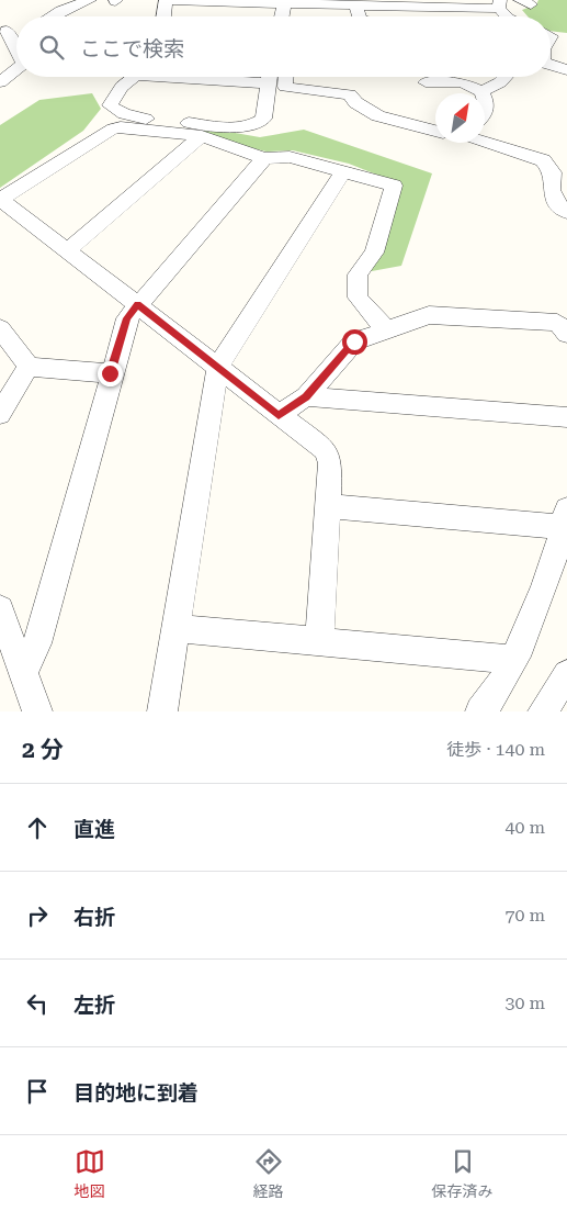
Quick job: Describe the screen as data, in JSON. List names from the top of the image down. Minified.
{"north":"top right","page":{"search":"ここで検索","heading":["2 分","徒歩 · 140 m"],"list":[["直進","40 m"],["右折","70 m"],["左折","30 m"],"目的地に到着"],"nav":["地図","経路","保存済み"]}}
